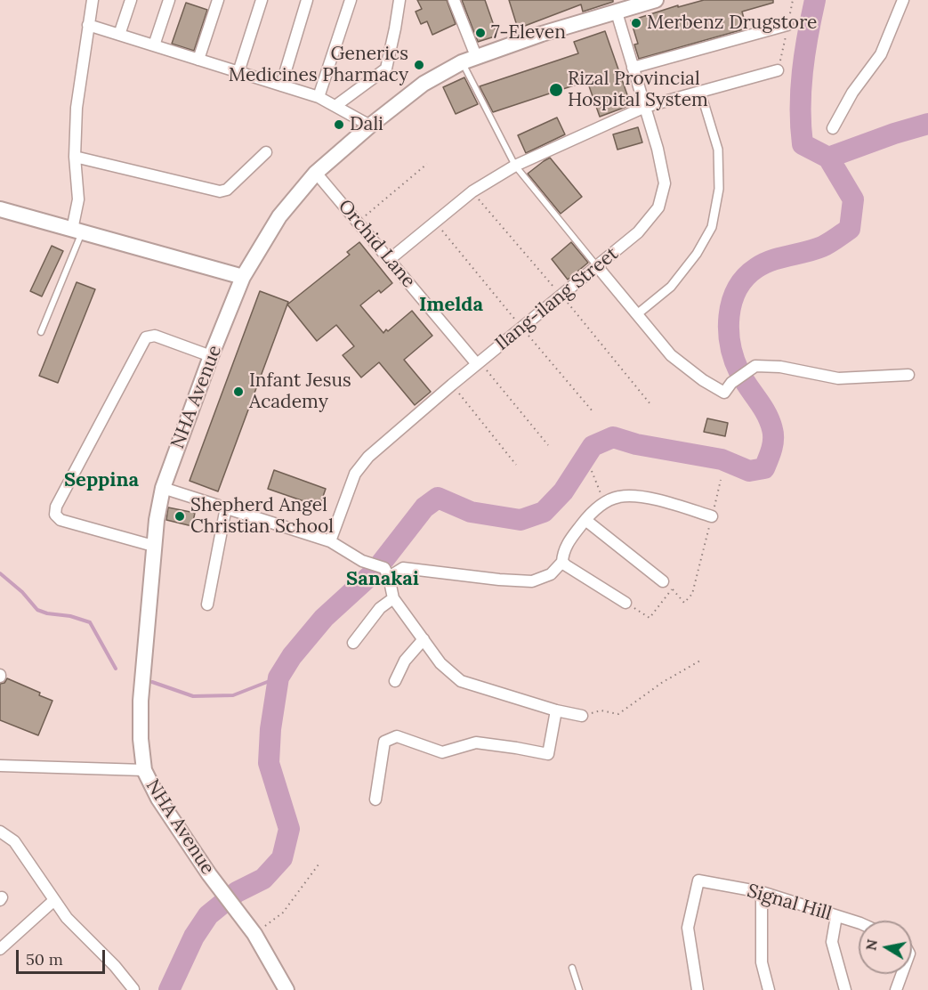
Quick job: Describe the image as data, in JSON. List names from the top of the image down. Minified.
{"streets":{"street":["Orchid Lane","Ilang-ilang Street","NHA Avenue","Signal Hill"]},"crossings":[["Orchid Lane","Ilang-ilang Street"],["Orchid Lane","NHA Avenue"],["Ilang-ilang Street","NHA Avenue"]],"districts":["Imelda","Seppina","Sanakai"],"places":["Merbenz Drugstore","7-Eleven","Generics Medicines Pharmacy","Rizal Provincial Hospital System","Dali","Infant Jesus Academy","Shepherd Angel Christian School"],"scale_bar":"50 m","north":"left"}
